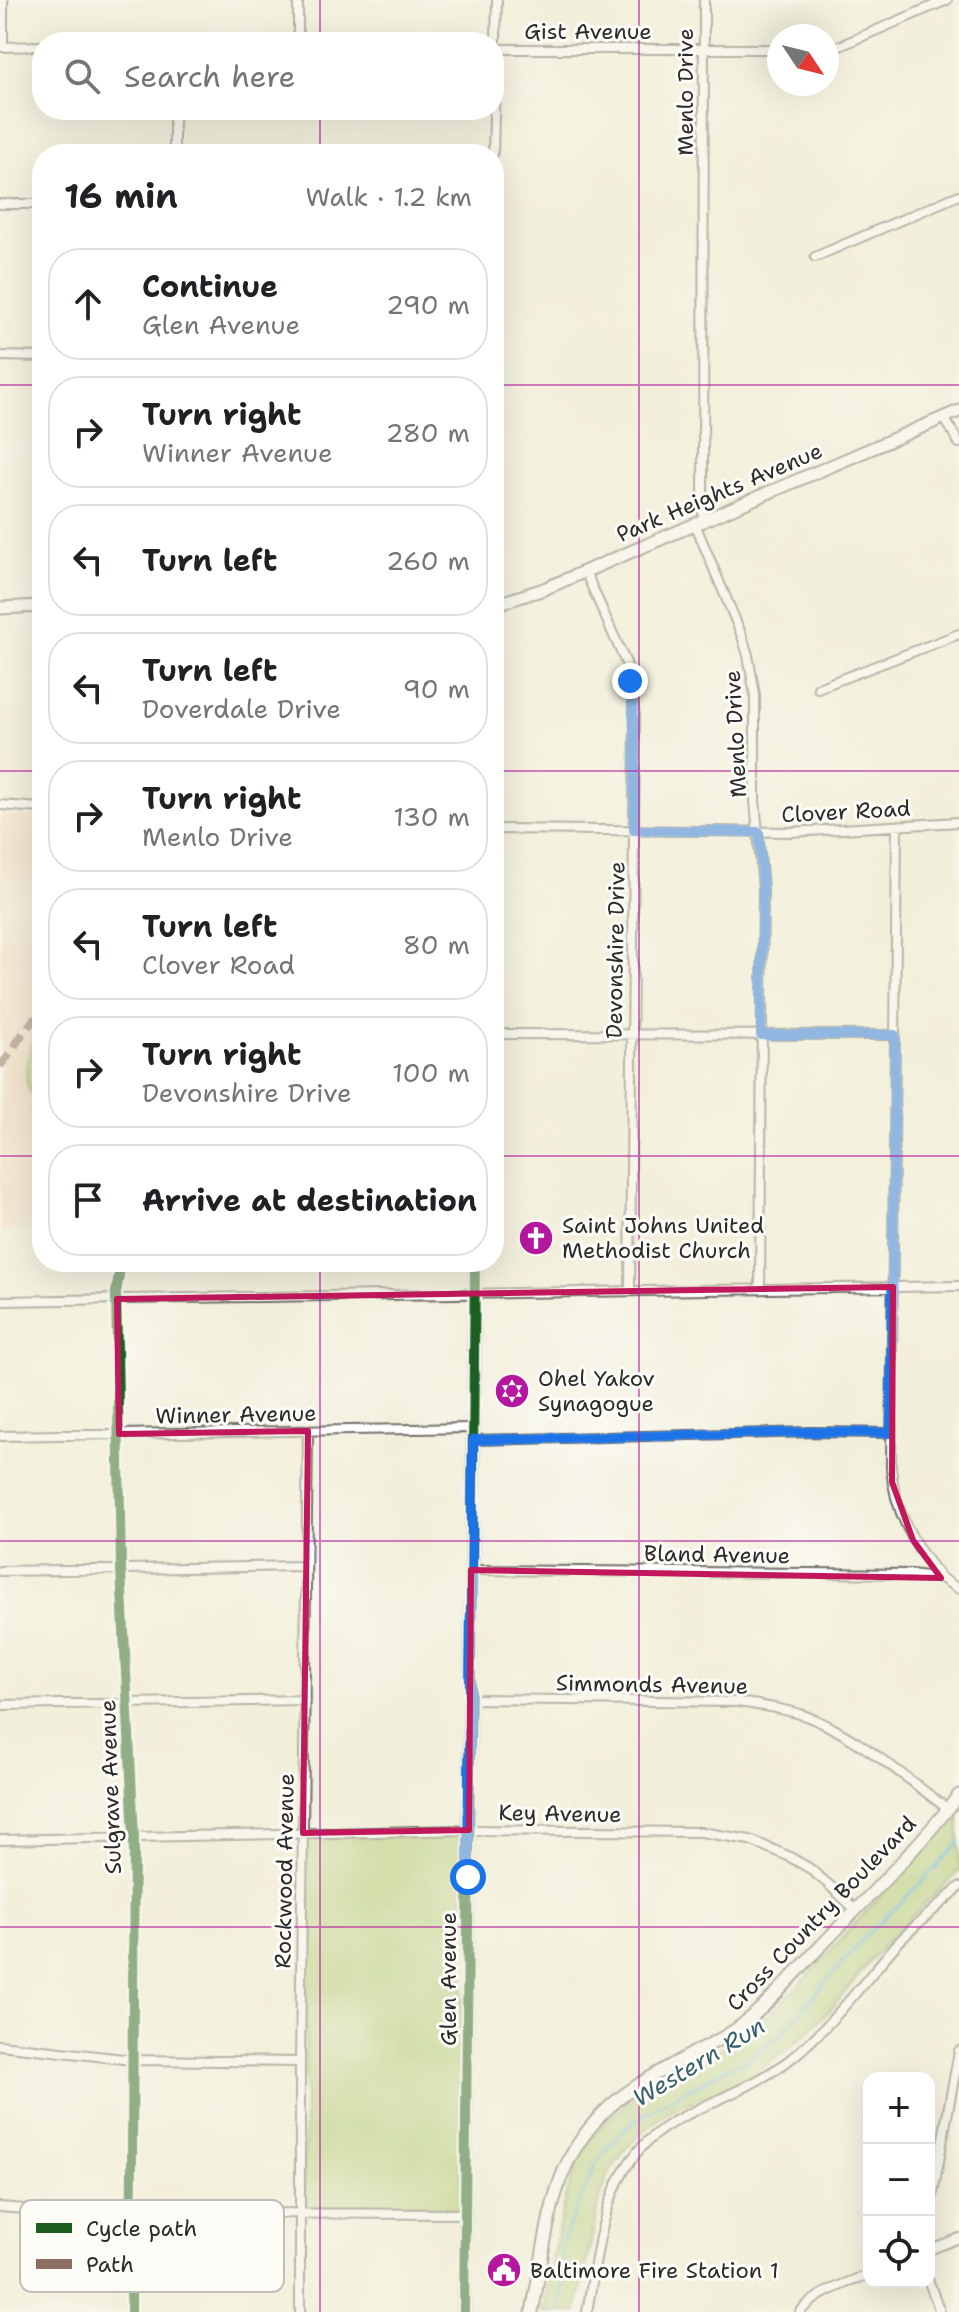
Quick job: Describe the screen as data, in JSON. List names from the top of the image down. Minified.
{"streets":{"main road":["Park Heights Avenue","Cross Country Boulevard","Glen Avenue"],"street":["Gist Avenue","Menlo Drive","Clover Road","Devonshire Drive","Winner Avenue","Bland Avenue","Simmonds Avenue","Sulgrave Avenue","Key Avenue","Rockwood Avenue"]},"crossings":[["Gist Avenue","Menlo Drive"],["Menlo Drive","Park Heights Avenue"],["Menlo Drive","Clover Road"],["Park Heights Avenue","Devonshire Drive"],["Clover Road","Devonshire Drive"],["Winner Avenue","Sulgrave Avenue"],["Winner Avenue","Rockwood Avenue"],["Winner Avenue","Glen Avenue"],["Bland Avenue","Glen Avenue"],["Simmonds Avenue","Cross Country Boulevard"],["Simmonds Avenue","Glen Avenue"],["Sulgrave Avenue","Key Avenue"],["Key Avenue","Rockwood Avenue"],["Key Avenue","Cross Country Boulevard"],["Key Avenue","Glen Avenue"]],"water":["Western Run"],"places":{"church":["Saint Johns United Methodist Church"],"synagogue":["Ohel Yakov Synagogue"],"public building":["Baltimore Fire Station 1"]},"legend":["Cycle path","Path"],"north":"bottom right","page":{"search":"Search here","heading":["16 min","Walk · 1.2 km"],"list":[["Continue","Glen Avenue","290 m"],["Turn right","Winner Avenue","280 m"],["Turn left","260 m"],["Turn left","Doverdale Drive","90 m"],["Turn right","Menlo Drive","130 m"],["Turn left","Clover Road","80 m"],["Turn right","Devonshire Drive","100 m"],"Arrive at destination"],"map_buttons":["+","−"]}}
